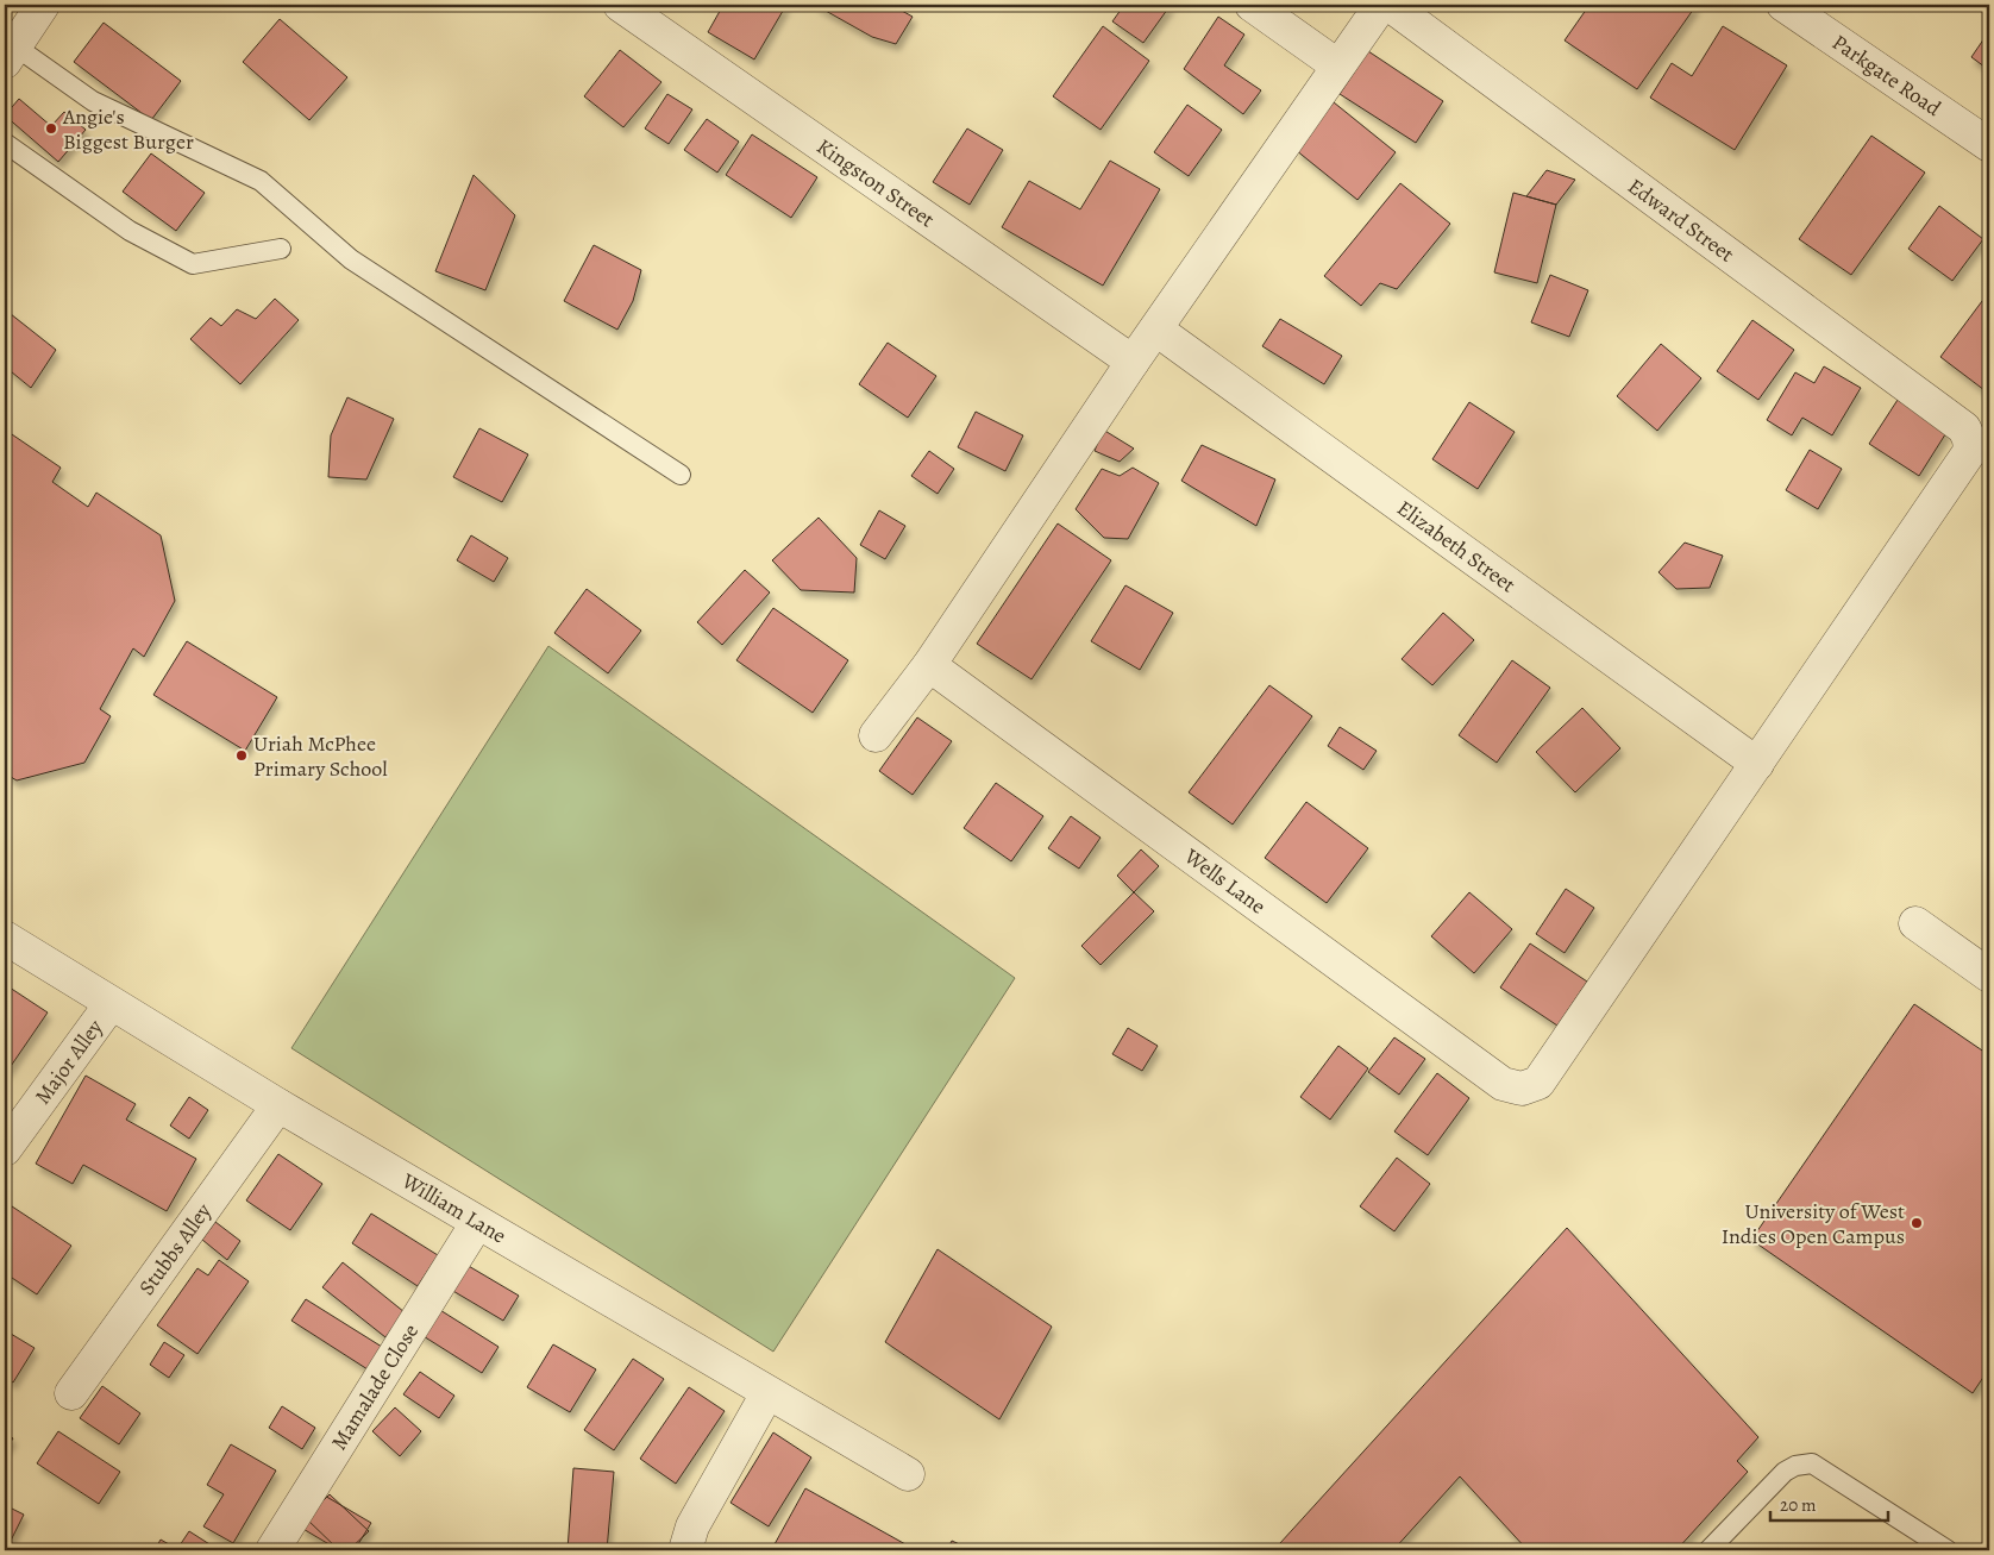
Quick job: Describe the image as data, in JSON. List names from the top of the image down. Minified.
{"streets":{"street":["Parkgate Road","Kingston Street","Edward Street","Elizabeth Street","Wells Lane","Major Alley","William Lane","Stubbs Alley","Mamalade Close"]},"crossings":[["Edward Street","Elizabeth Street"],["Edward Street","Wells Lane"],["Elizabeth Street","Wells Lane"],["Major Alley","William Lane"],["William Lane","Stubbs Alley"],["William Lane","Mamalade Close"]],"places":["Angie's Biggest Burger","Uriah McPhee Primary School","University of West Indies Open Campus"],"scale_bar":"20 m"}
